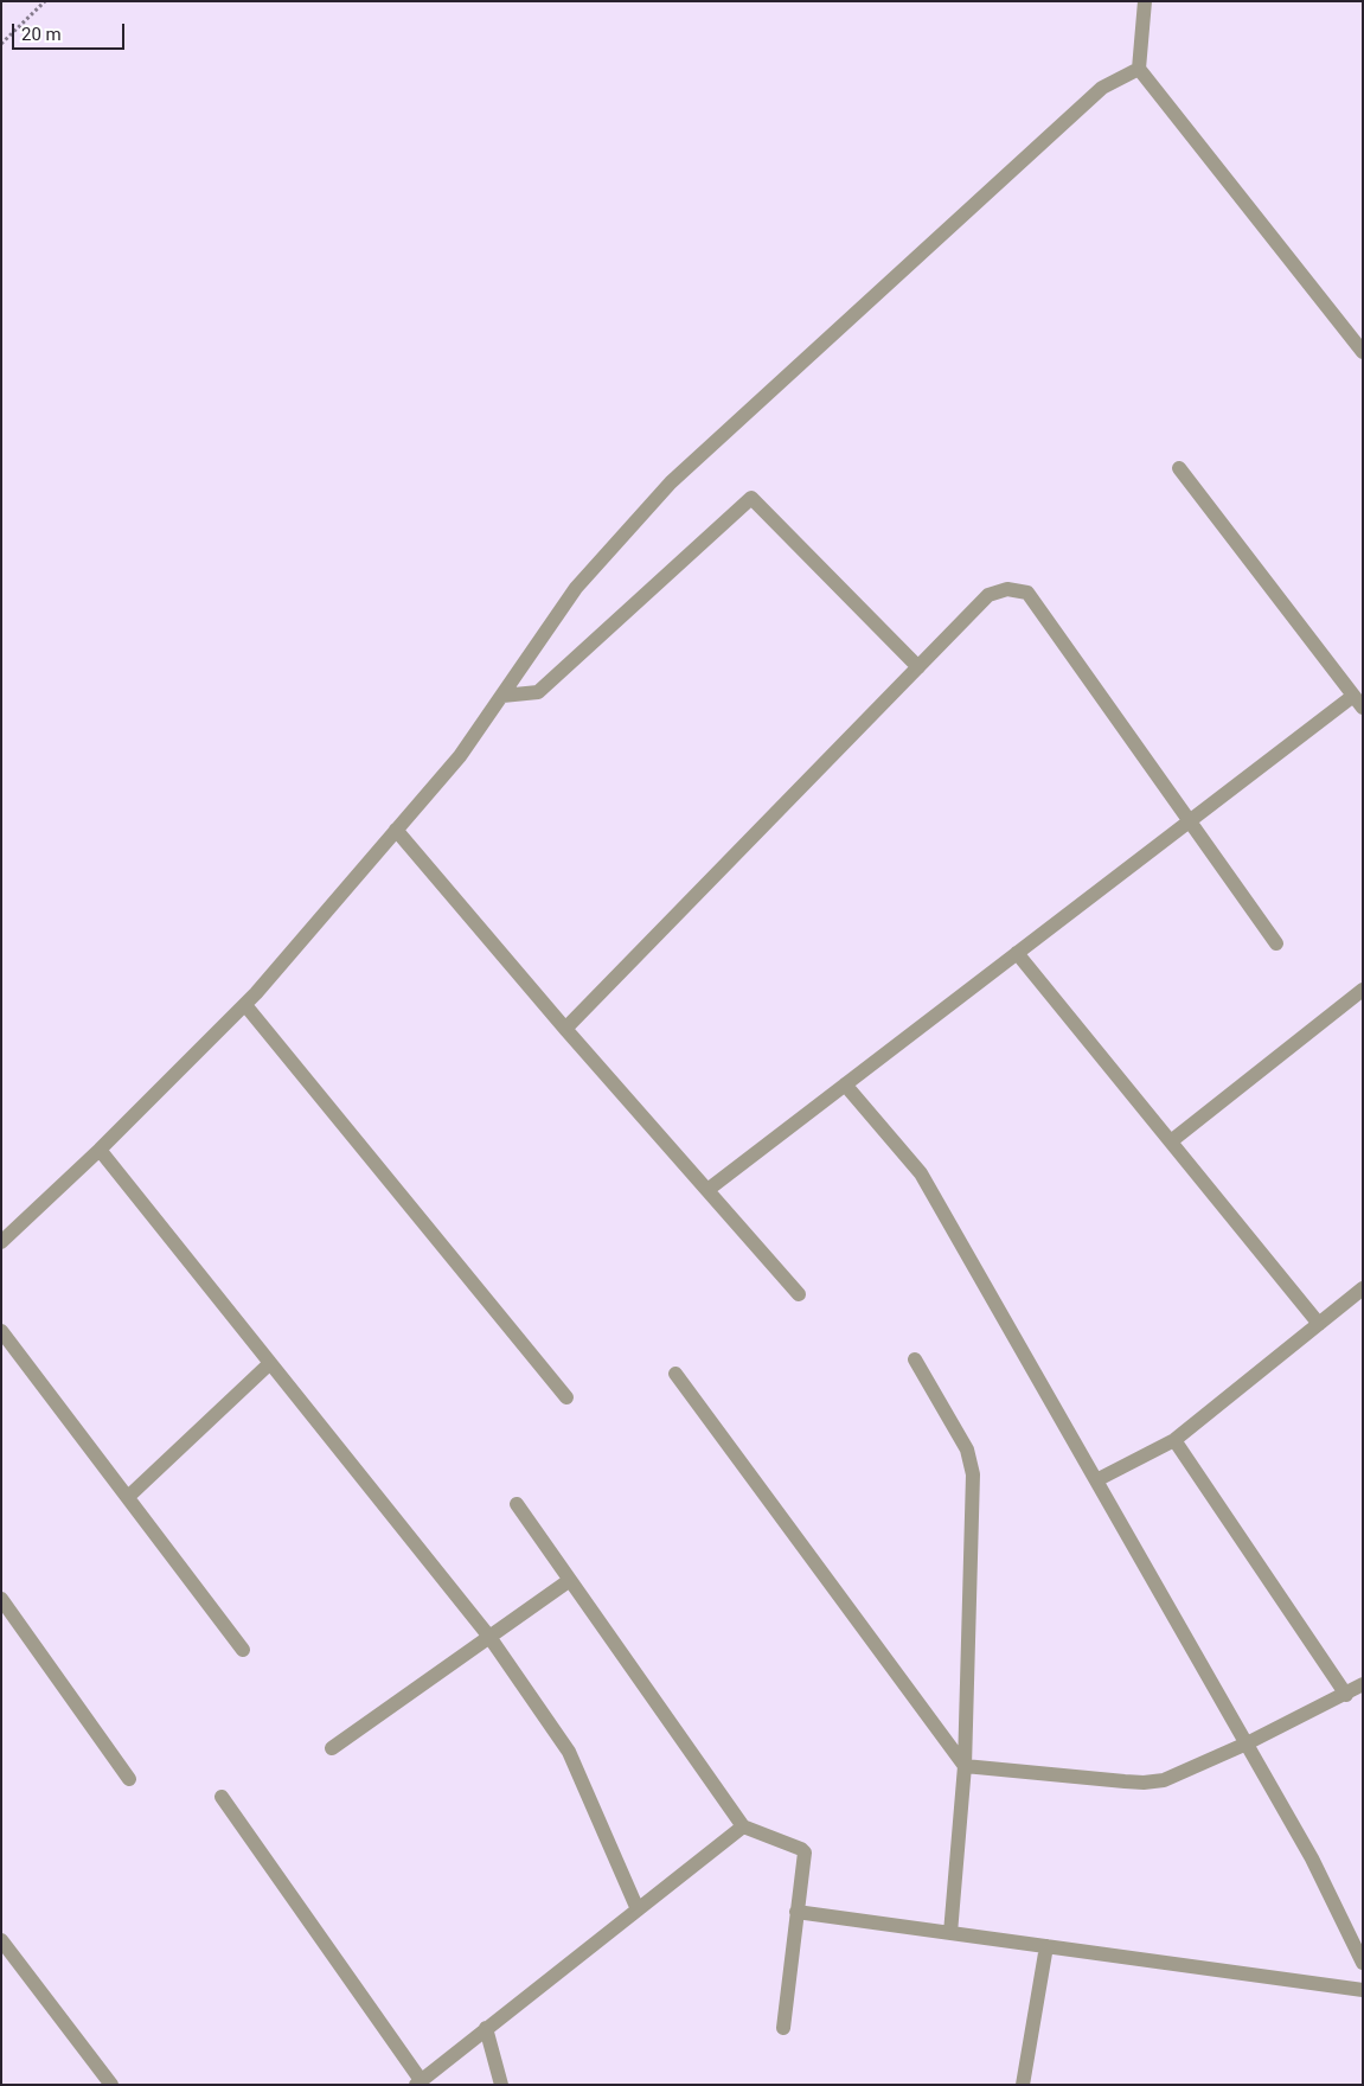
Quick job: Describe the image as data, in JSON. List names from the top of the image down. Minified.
{"scale_bar":"20 m"}
